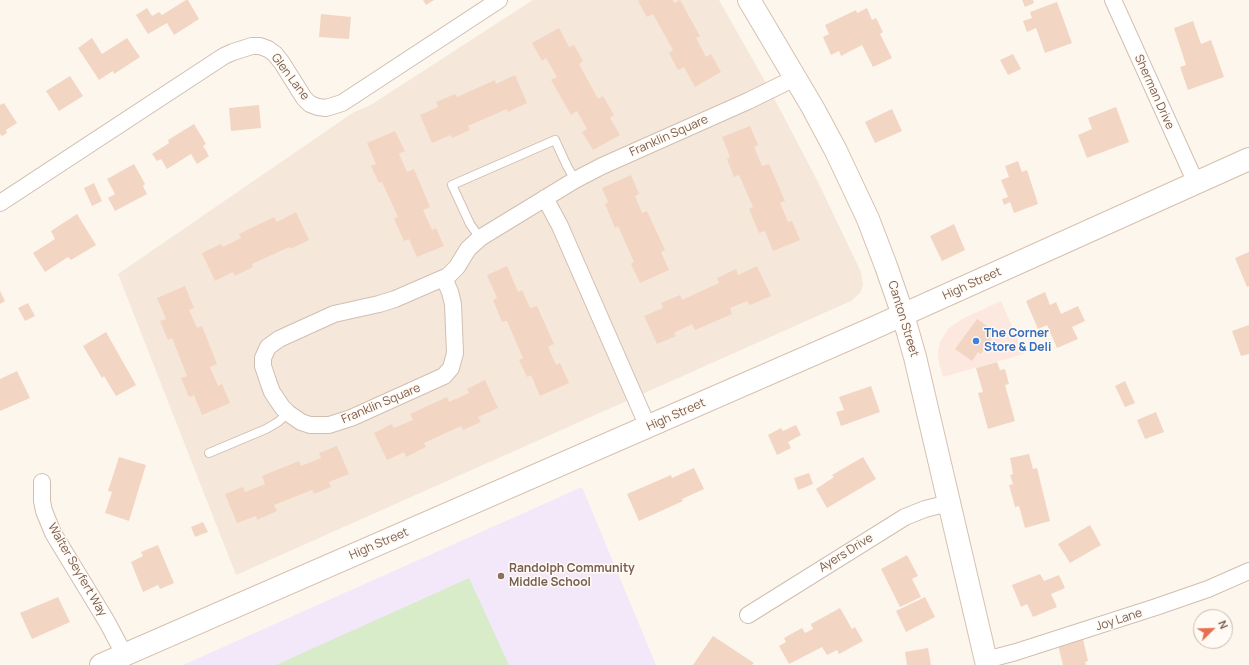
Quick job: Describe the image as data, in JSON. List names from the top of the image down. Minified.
{"streets":{"main road":["High Street","Canton Street"],"street":["Glen Lane","Sherman Drive","Franklin Square","Ayers Drive","Walter Seyfert Way","Joy Lane"]},"crossings":[["Sherman Drive","High Street"],["Franklin Square","Canton Street"],["High Street","Canton Street"],["High Street","Walter Seyfert Way"],["Canton Street","Ayers Drive"],["Canton Street","Joy Lane"]],"places":["The Corner Store & Deli","Randolph Community Middle School"],"north":"top right"}
